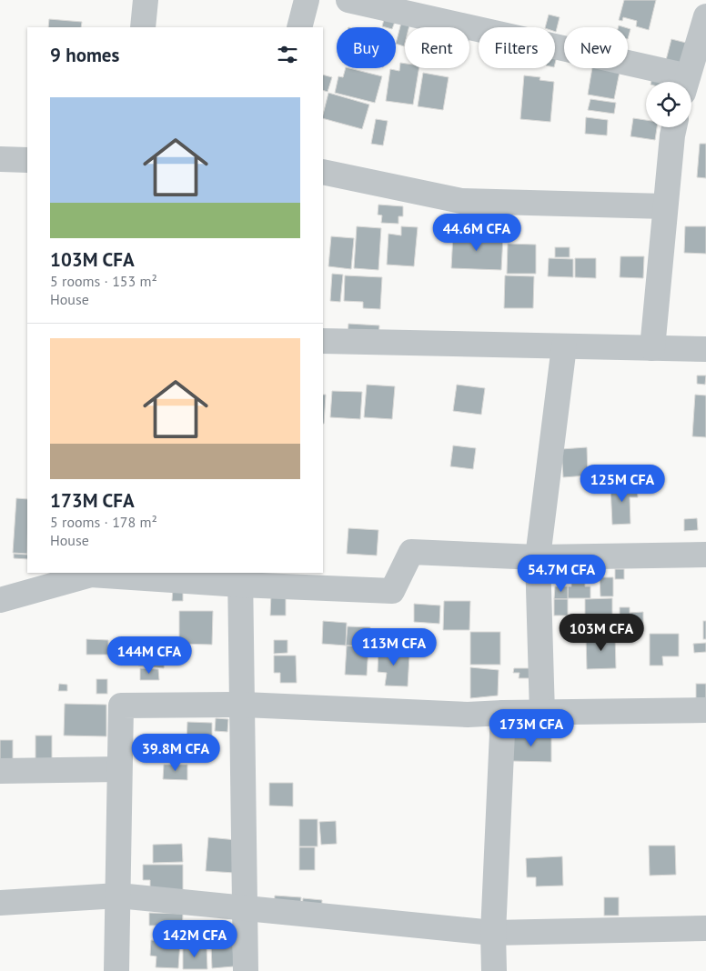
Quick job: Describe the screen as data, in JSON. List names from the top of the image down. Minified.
{"page":{"chip":["Buy","Rent","Filters","New"],"heading":"9 homes","list":[{"name":"103M CFA","note":"5 rooms · 153 m² · House"},{"name":"173M CFA","note":"5 rooms · 178 m² · House"}],"price":["44.6M CFA","125M CFA","54.7M CFA","103M CFA","113M CFA","144M CFA","173M CFA","39.8M CFA","142M CFA"]}}
